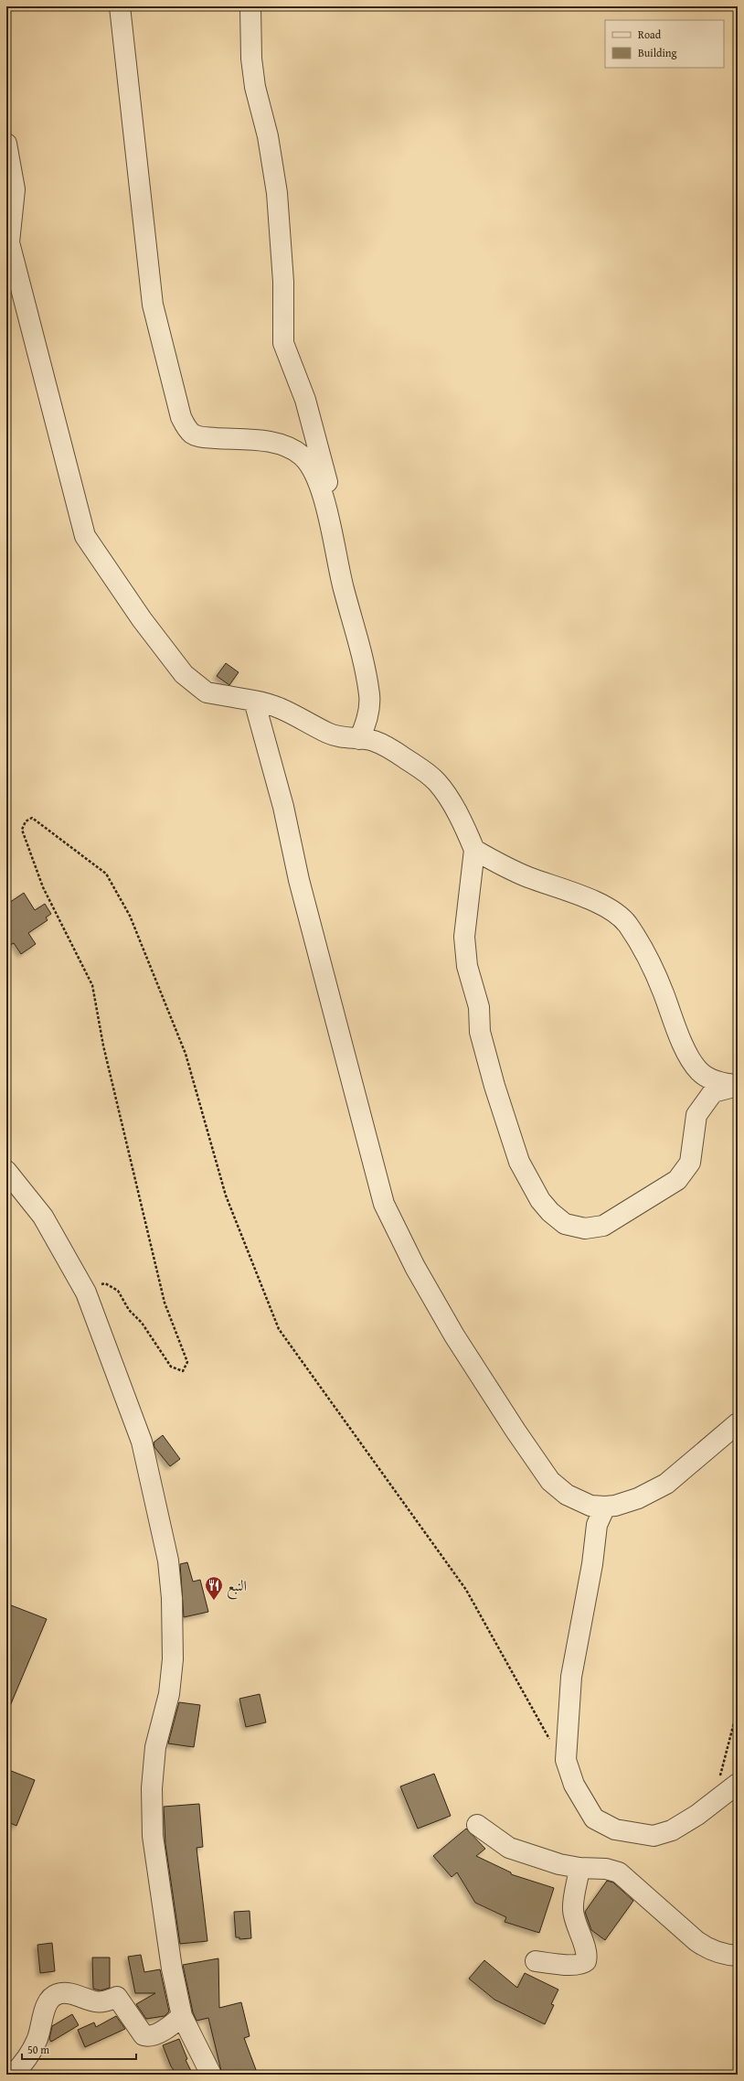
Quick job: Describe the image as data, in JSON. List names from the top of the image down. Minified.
{"places":{"restaurant":["النبع"]},"legend":["Road","Building"],"scale_bar":"50 m"}
